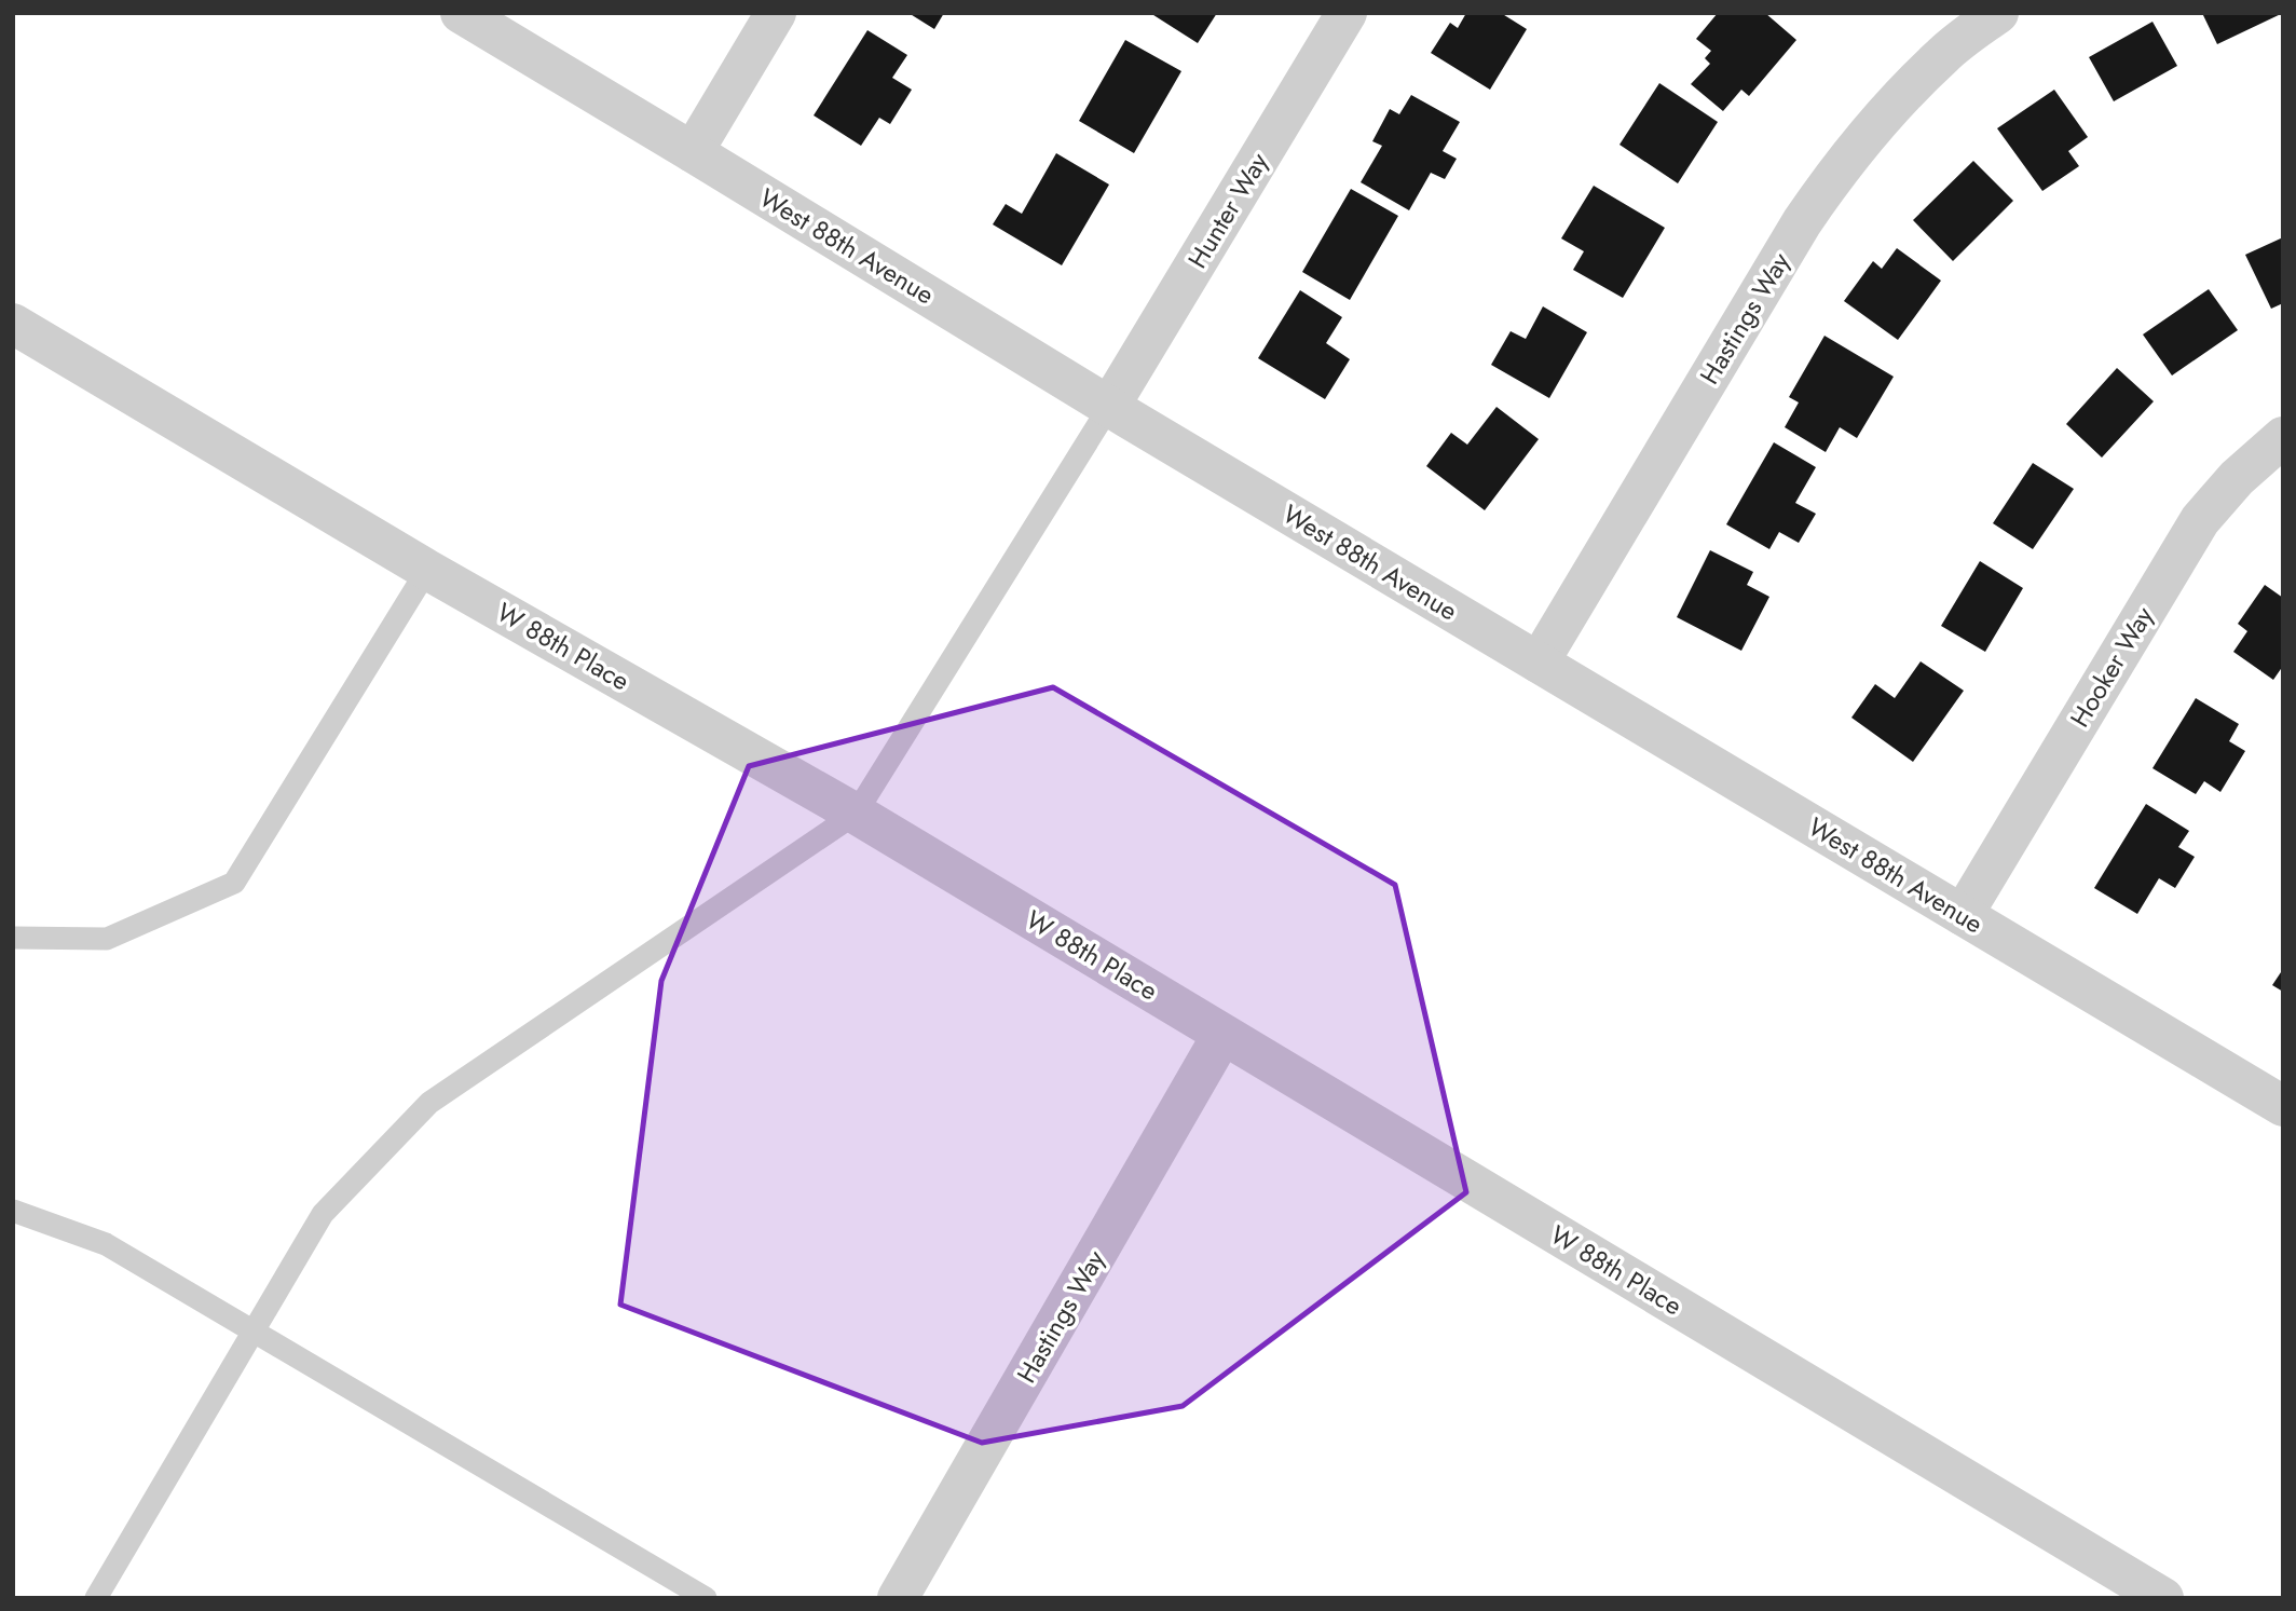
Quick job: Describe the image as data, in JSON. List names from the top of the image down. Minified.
{"streets":{"street":["Hunter Way","West 88th Avenue","Hastings Way","W 88th Place","Hooker Way"]},"crossings":[["Hunter Way","West 88th Avenue"],["West 88th Avenue","Hastings Way"],["West 88th Avenue","Hooker Way"],["Hastings Way","W 88th Place"]]}
